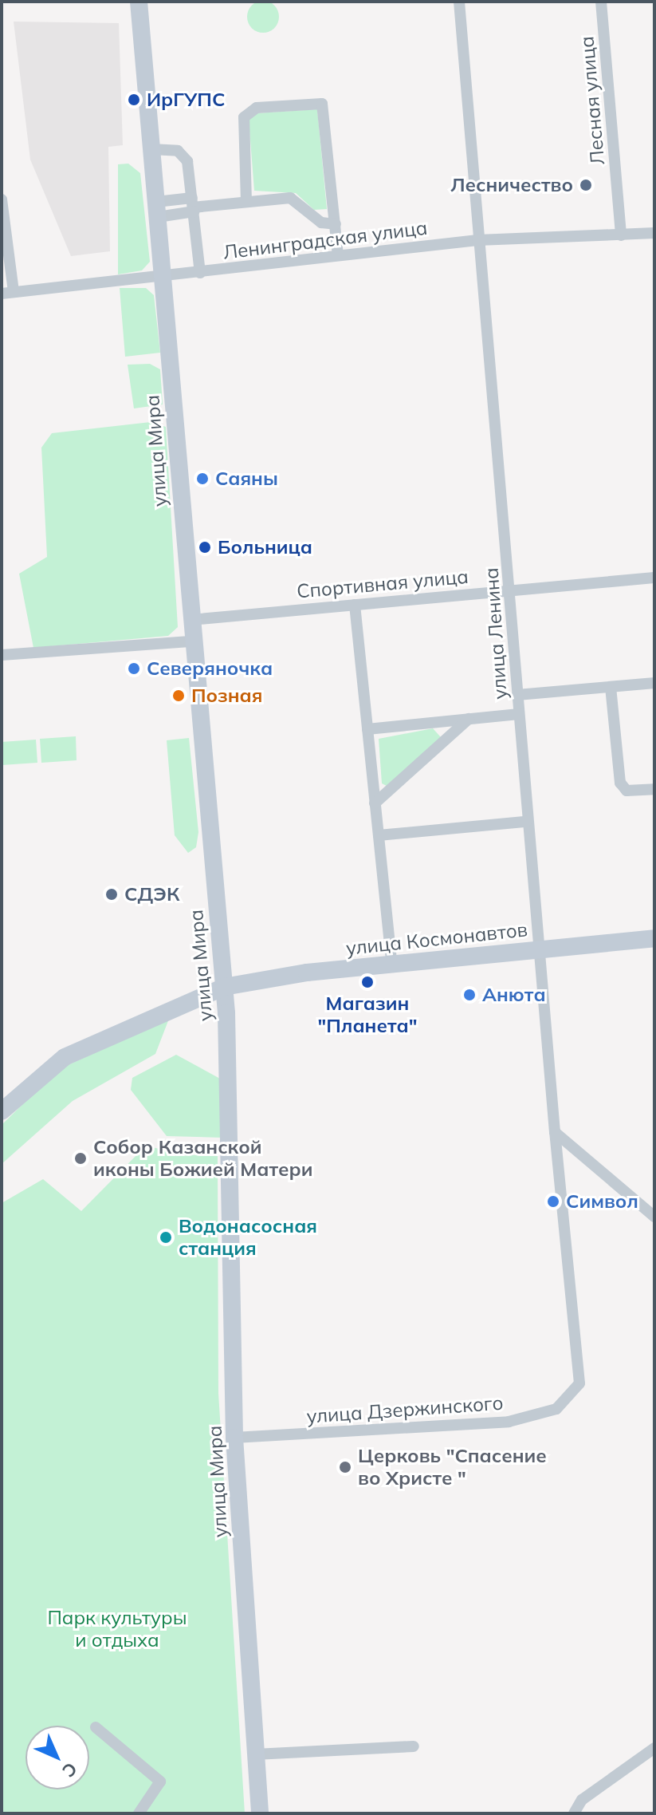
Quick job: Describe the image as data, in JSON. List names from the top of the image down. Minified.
{"streets":{"street":["Лесная улица","Ленинградская улица","улица Мира","Спортивная улица","улица Ленина","улица Космонавтов","улица Дзержинского"]},"crossings":[["Лесная улица","Ленинградская улица"],["Ленинградская улица","улица Мира"],["Ленинградская улица","улица Ленина"],["улица Мира","Спортивная улица"],["улица Мира","улица Космонавтов"],["улица Мира","улица Дзержинского"],["Спортивная улица","улица Ленина"],["улица Ленина","улица Космонавтов"],["улица Ленина","улица Дзержинского"]],"parks":["Парк культуры и отдыха"],"places":["ИрГУПС","Лесничество","Саяны","Больница","Северяночка","Позная","СДЭК","Магазин \"Планета\"","Анюта","Собор Казанской иконы Божией Матери","Символ","Водонасосная станция","Церковь \"Спасение во Христе \""],"north":"bottom right"}
